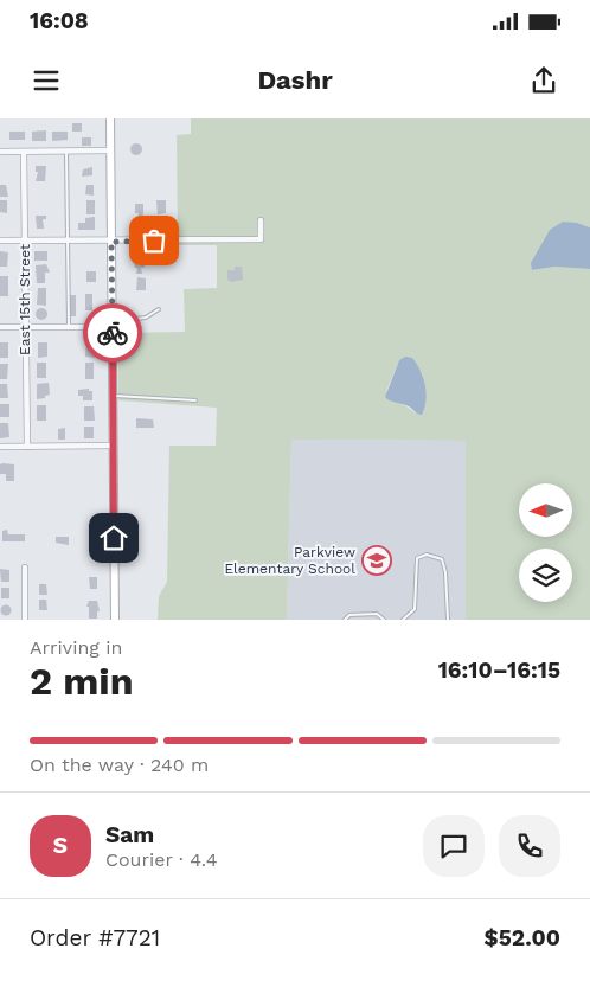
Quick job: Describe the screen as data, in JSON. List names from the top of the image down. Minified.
{"streets":{"street":["East 15th Street"]},"places":{"school or university":["Parkview Elementary School"]},"north":"left","page":{"status":"16:08","header":"Dashr","heading":["2 min","Arriving in","16:10–16:15"],"panel":["Sam","Courier · 4.4","Order #7721","$52.00"],"bar":"On the way · 240 m","round":"S"}}
